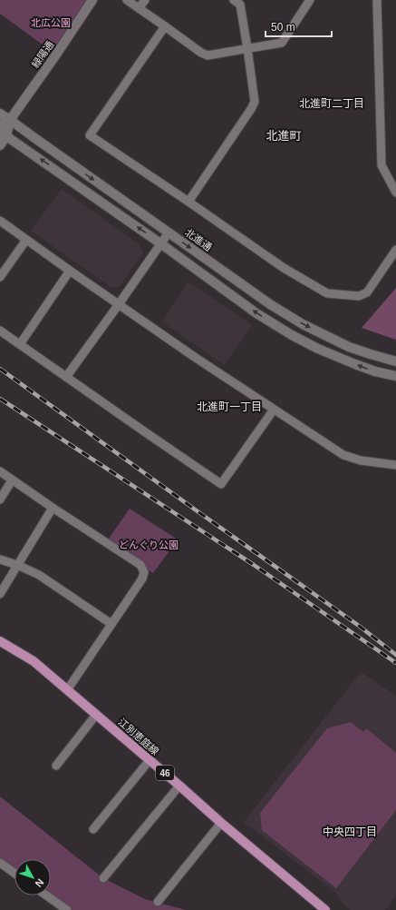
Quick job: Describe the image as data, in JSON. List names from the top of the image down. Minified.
{"streets":{"main road":["江別恵庭線","46"],"street":["緑陽通","北進通"]},"crossings":[["緑陽通","北進通"]],"districts":["北進町二丁目","北進町","北進町一丁目","中央四丁目"],"parks":["北広公園","どんぐり公園"],"scale_bar":"50 m","north":"bottom right"}
